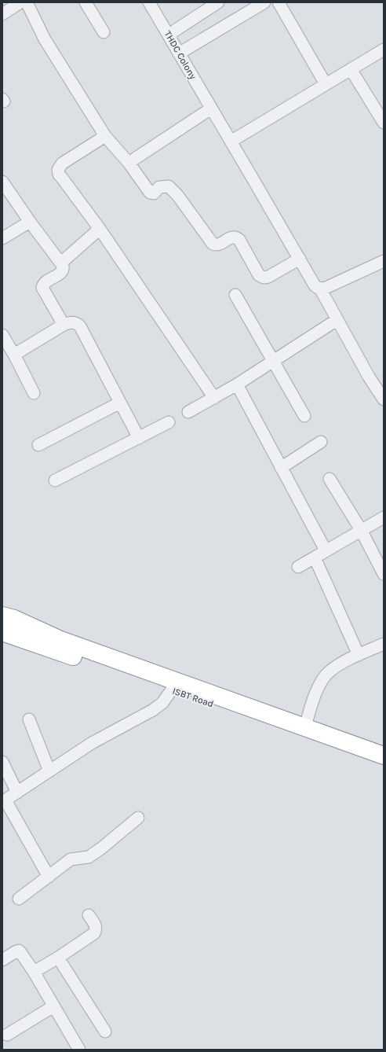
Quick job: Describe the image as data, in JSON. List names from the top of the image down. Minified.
{"streets":{"highway":["ISBT Road"],"street":["THDC Colony"]}}
